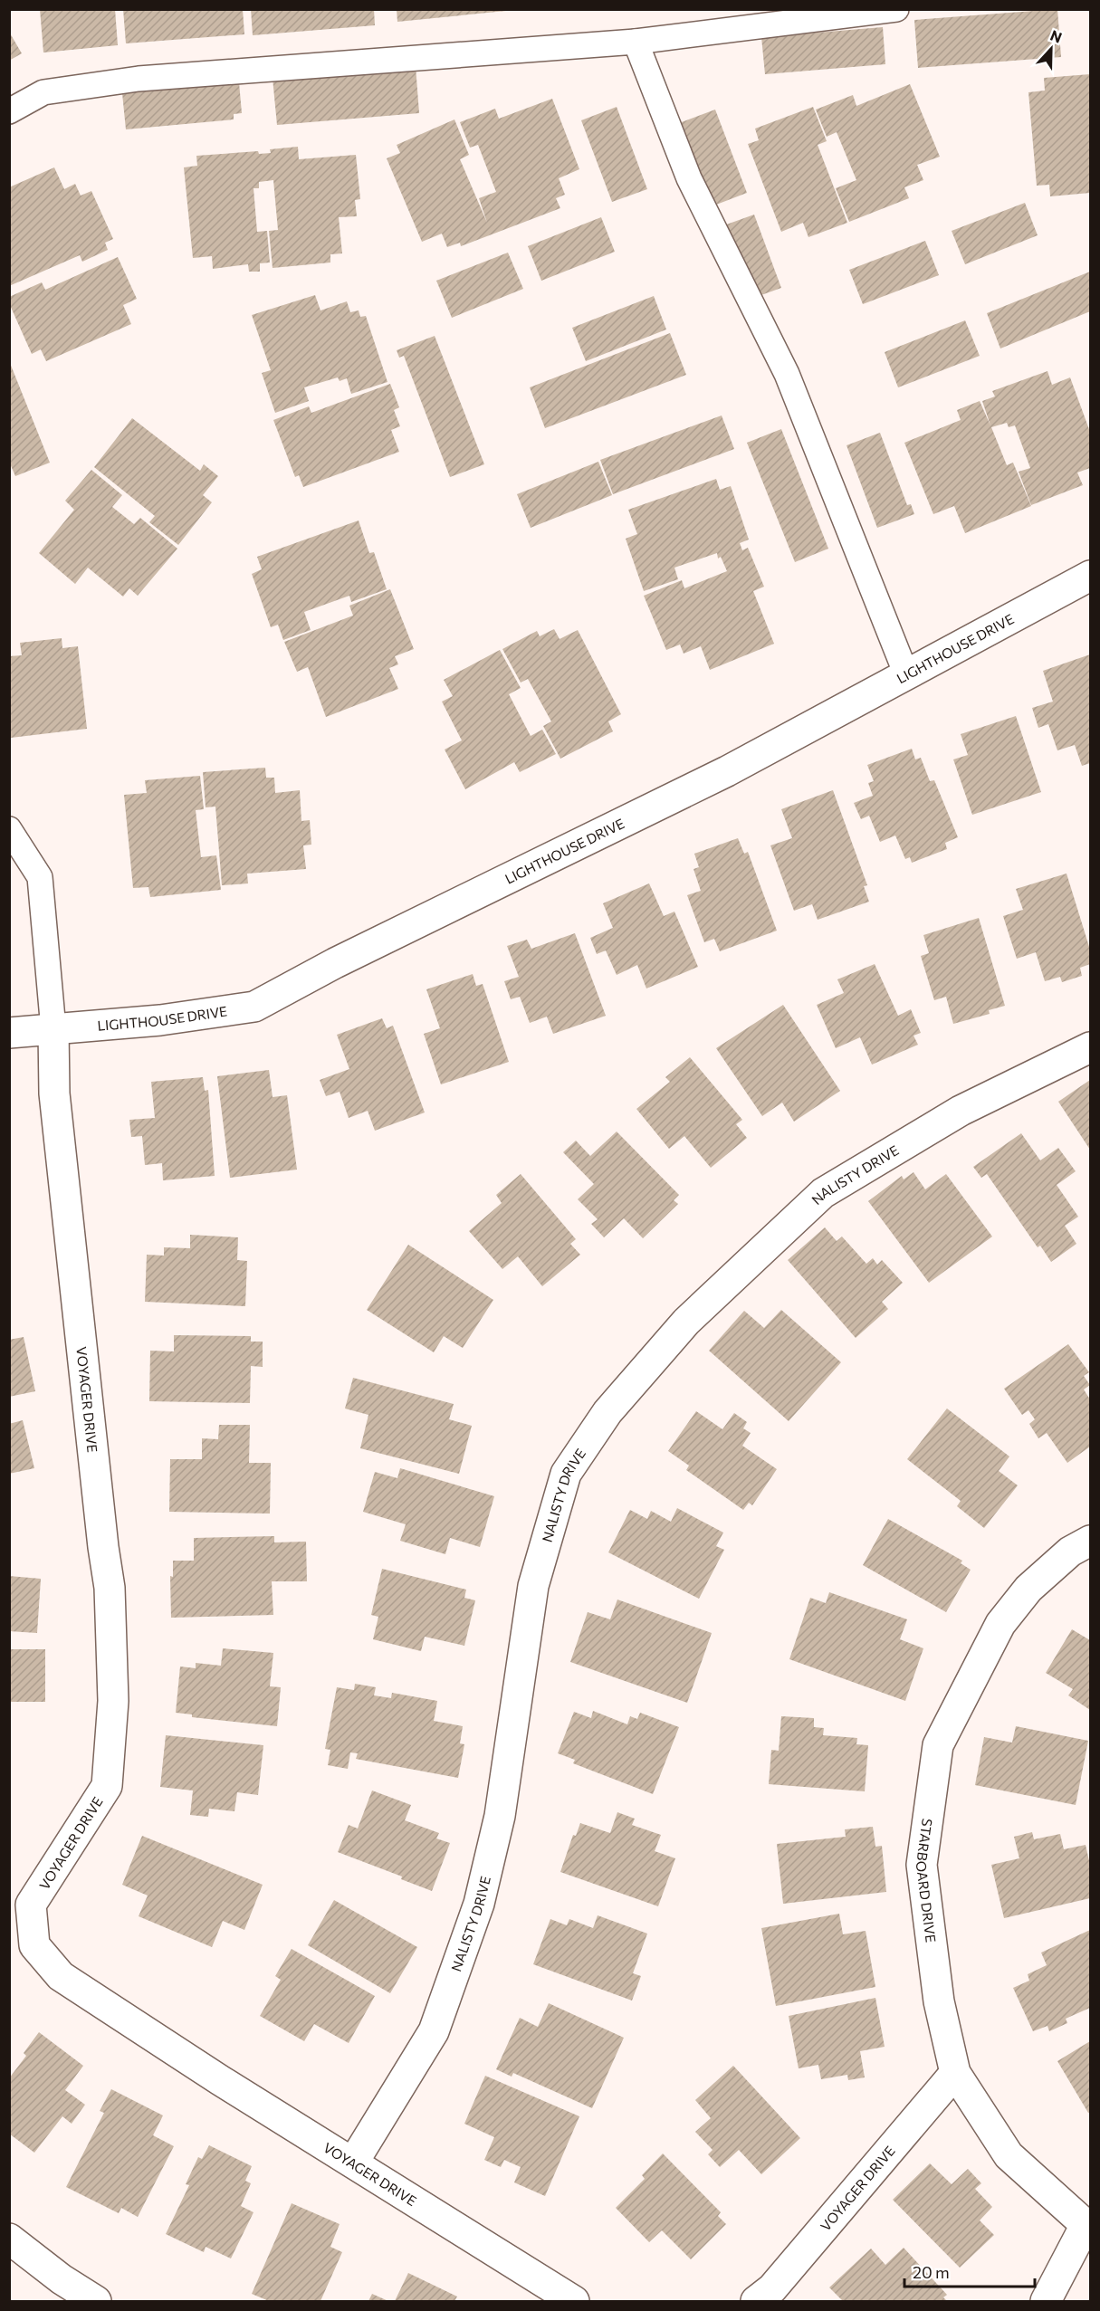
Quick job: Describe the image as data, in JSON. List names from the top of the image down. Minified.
{"streets":{"street":["LIGHTHOUSE DRIVE","NALISTY DRIVE","VOYAGER DRIVE","STARBOARD DRIVE"]},"crossings":[["LIGHTHOUSE DRIVE","VOYAGER DRIVE"],["NALISTY DRIVE","VOYAGER DRIVE"],["VOYAGER DRIVE","STARBOARD DRIVE"]],"scale_bar":"20 m","north":"top"}
